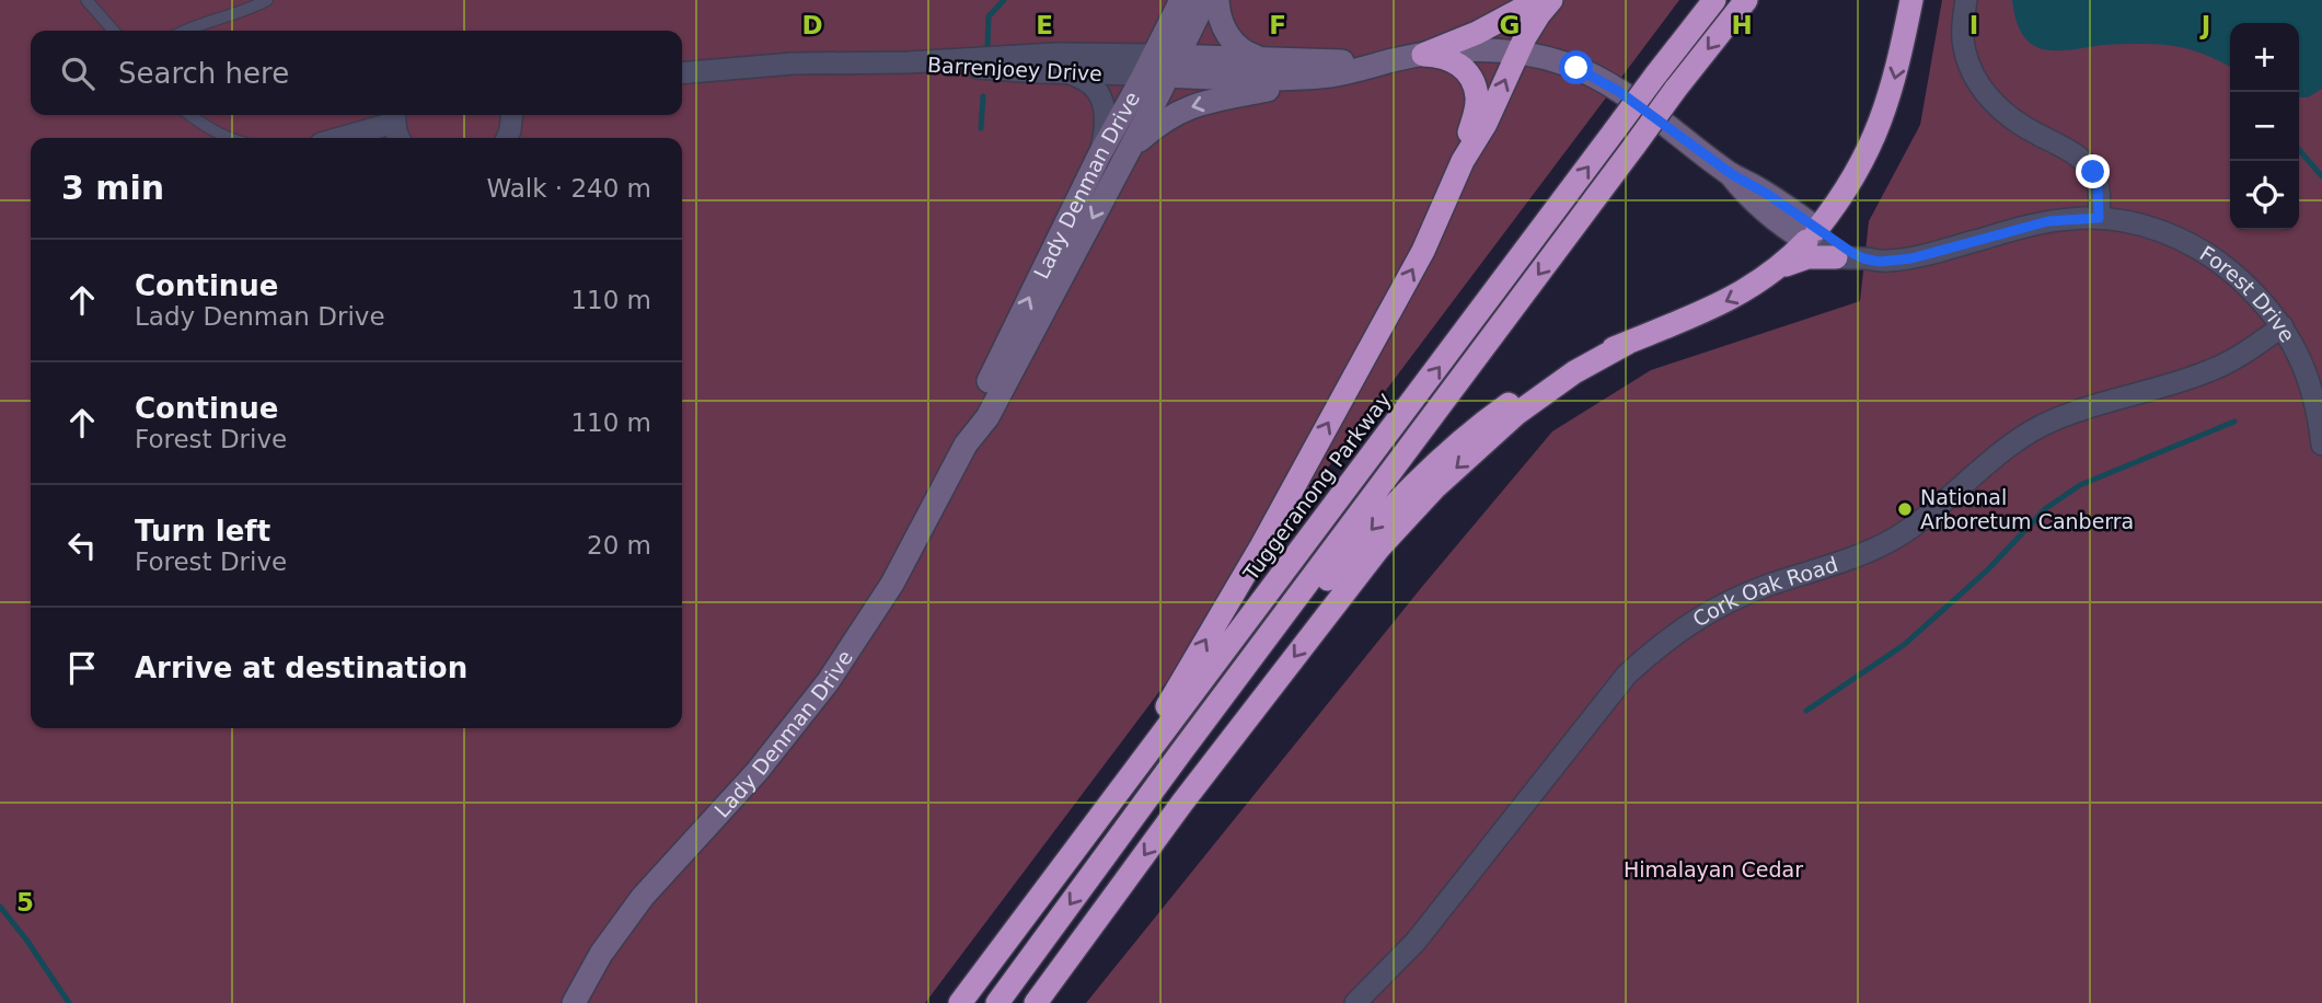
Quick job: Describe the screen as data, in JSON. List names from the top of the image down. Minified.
{"streets":{"highway":["Tuggeranong Parkway"],"street":["Barrenjoey Drive","Lady Denman Drive","Forest Drive","Cork Oak Road"]},"crossings":[["Barrenjoey Drive","Lady Denman Drive"],["Forest Drive","Cork Oak Road"]],"parks":["Himalayan Cedar"],"places":["National Arboretum Canberra"],"page":{"map_buttons":["+","−"],"search":"Search here","heading":["3 min","Walk · 240 m"],"list":[["Continue","Lady Denman Drive","110 m"],["Continue","Forest Drive","110 m"],["Turn left","Forest Drive","20 m"],"Arrive at destination"]},"grid":{"columns":["D","E","F","G","H","I","J"],"rows":["5"]}}
